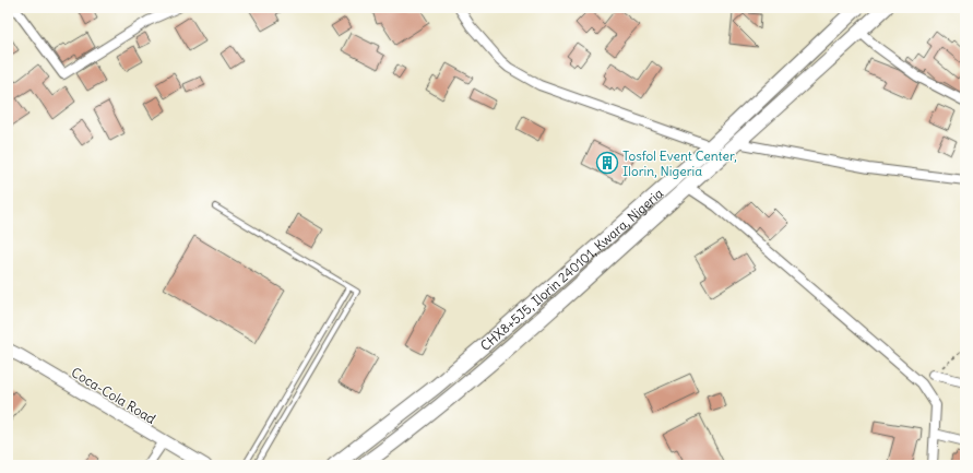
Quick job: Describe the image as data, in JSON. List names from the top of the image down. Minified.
{"streets":{"main road":["CHX8+5J5, Ilorin 240101, Kwara, Nigeria"],"street":["Coca-Cola Road"]},"places":{"building":["Tosfol Event Center, Ilorin, Nigeria"]}}
